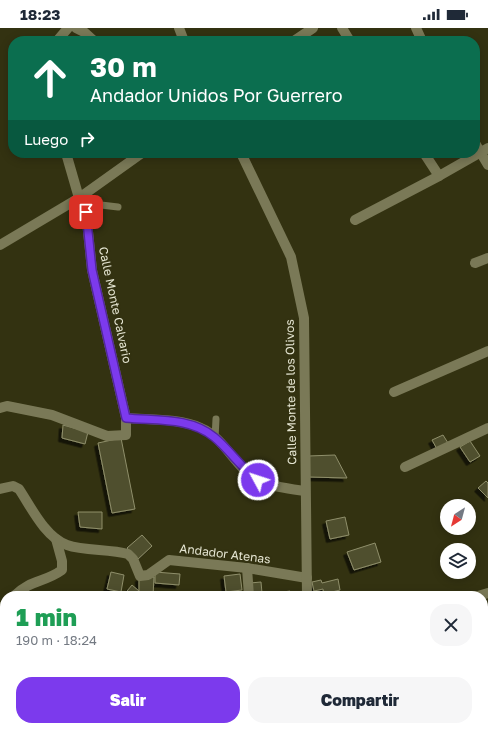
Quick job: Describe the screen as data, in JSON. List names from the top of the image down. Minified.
{"streets":{"street":["Calle Monte Calvario","Calle Monte de los Olivos","Andador Atenas"]},"crossings":[["Calle Monte de los Olivos","Andador Atenas"]],"north":"bottom left","page":{"status":"18:23","turn":["30 m","Andador Unidos Por Guerrero"],"then":"Luego","heading":["1 min","190 m · 18:24"],"buttons":["Salir","Compartir"]}}
